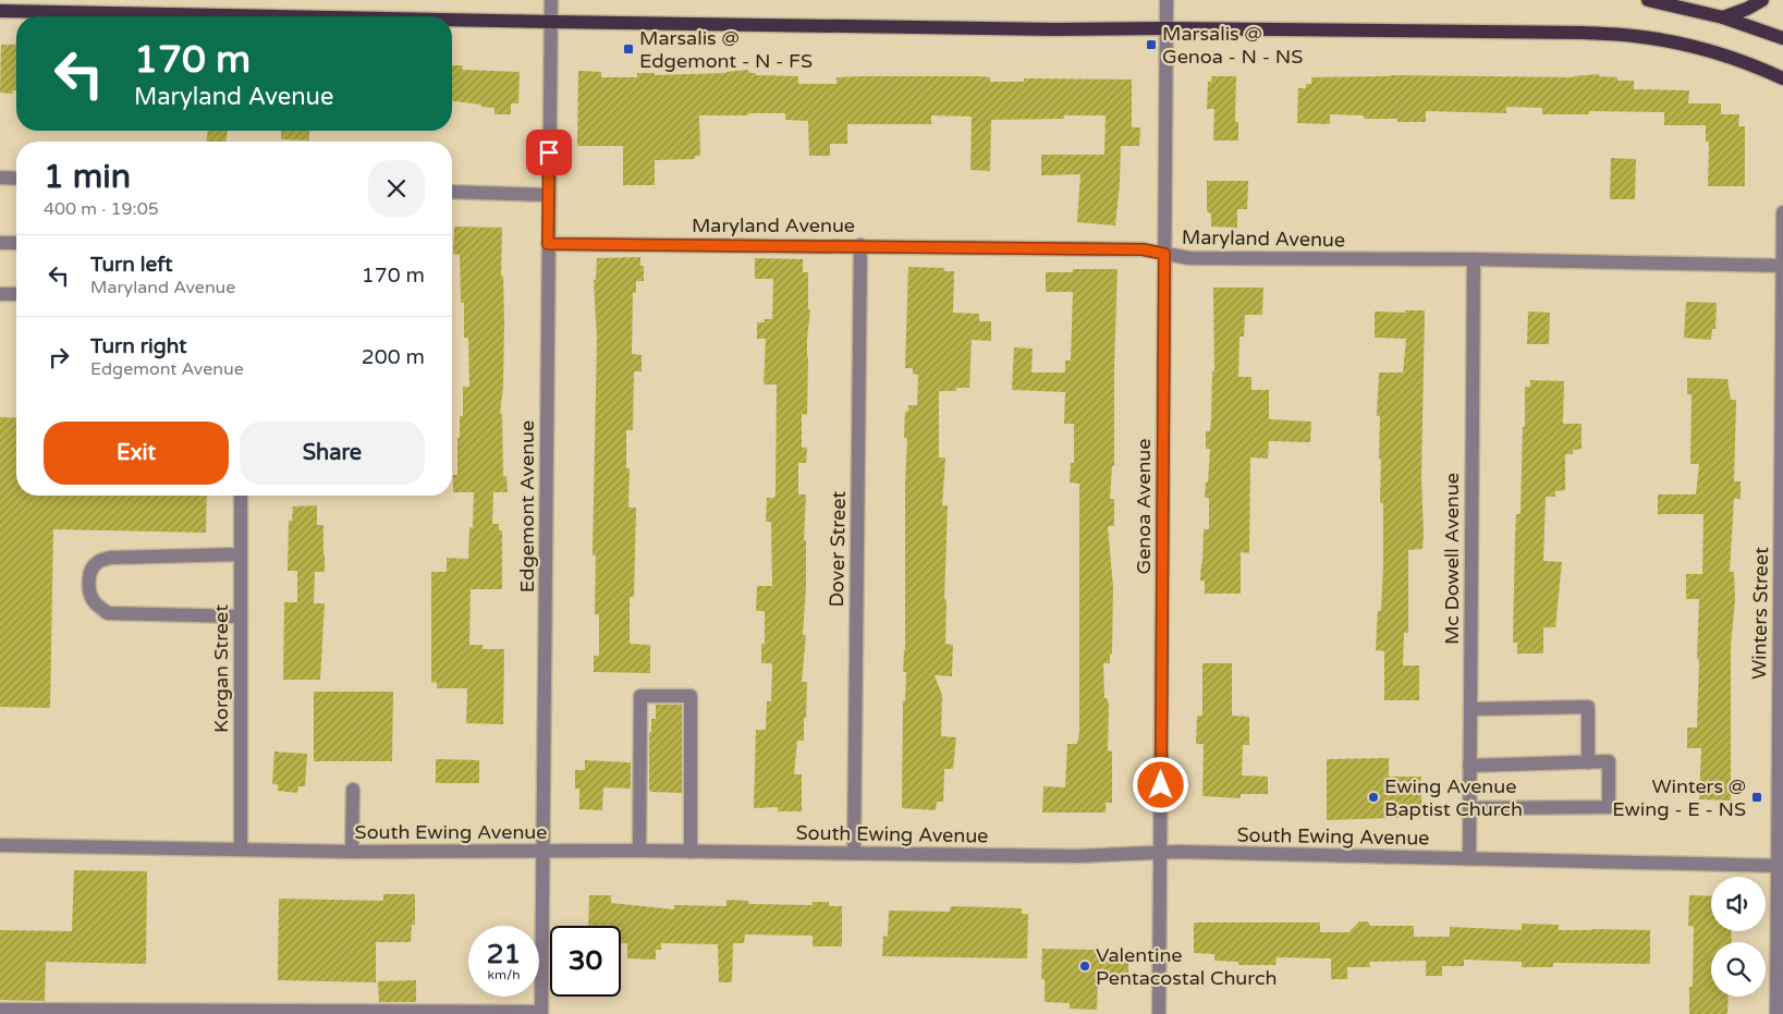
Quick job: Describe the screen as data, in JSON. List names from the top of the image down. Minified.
{"streets":{"street":["Maryland Avenue","Edgemont Avenue","Genoa Avenue","Dover Street","Mc Dowell Avenue","Winters Street","Korgan Street","South Ewing Avenue"]},"crossings":[["Maryland Avenue","Edgemont Avenue"],["Maryland Avenue","Genoa Avenue"],["Maryland Avenue","Dover Street"],["Maryland Avenue","Mc Dowell Avenue"],["Maryland Avenue","Winters Street"],["Edgemont Avenue","South Ewing Avenue"],["Genoa Avenue","South Ewing Avenue"],["Dover Street","South Ewing Avenue"],["Mc Dowell Avenue","South Ewing Avenue"],["Winters Street","South Ewing Avenue"],["Korgan Street","South Ewing Avenue"]],"places":{"transit":["Marsalis @ Genoa - N - NS","Marsalis @ Edgemont - N - FS","Winters @ Ewing - E - NS"],"other":["Ewing Avenue Baptist Church","Valentine Pentacostal Church"]},"page":{"turn":["170 m","Maryland Avenue"],"heading":["1 min","400 m · 19:05"],"list":[{"name":"Turn left","note":"Maryland Avenue","value":"170 m"},{"name":"Turn right","note":"Edgemont Avenue","value":"200 m"}],"buttons":["Exit","Share"],"speed":"21 km/h","limit":"30"}}
